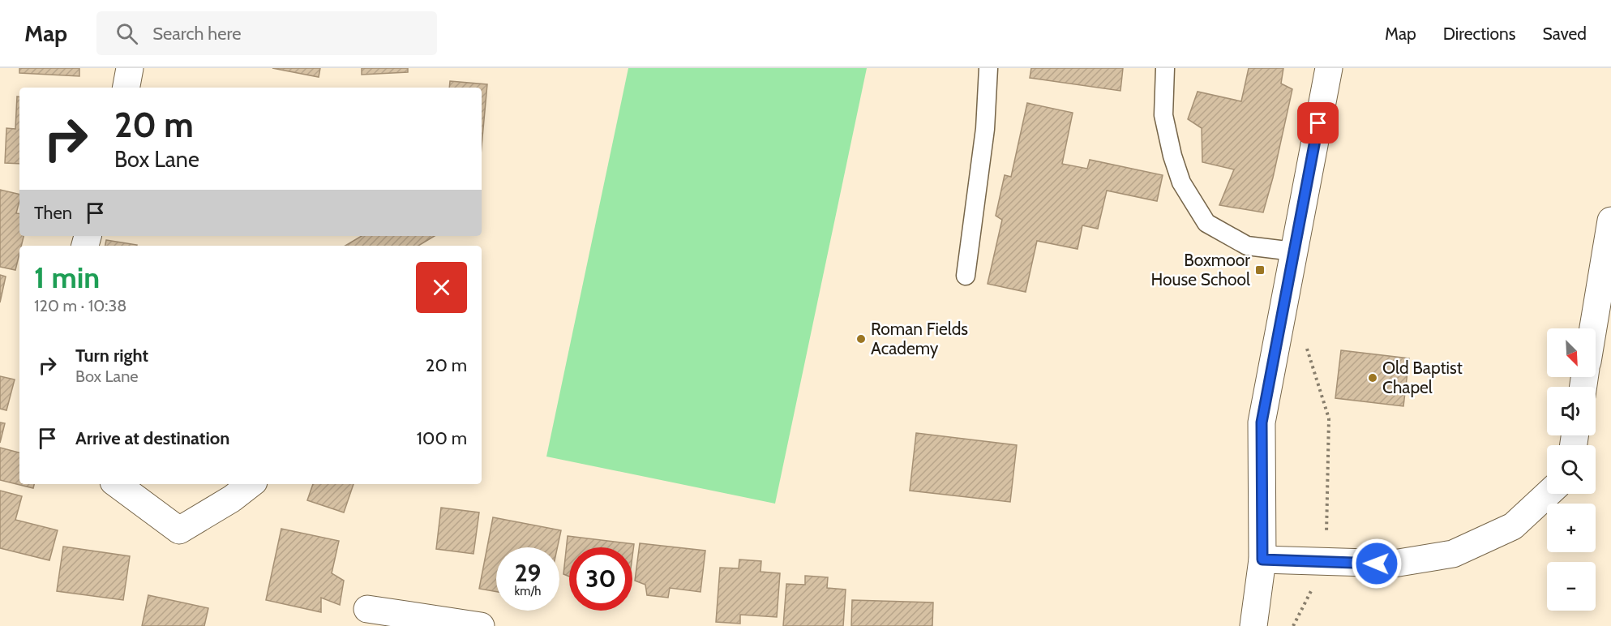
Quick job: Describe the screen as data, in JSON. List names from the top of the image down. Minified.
{"places":{"transit":["Boxmoor House School"],"other":["Roman Fields Academy","Old Baptist Chapel"]},"north":"bottom right","page":{"header":"Map","search":"Search here","nav":["Map","Directions","Saved"],"turn":["20 m","Box Lane"],"then":"Then","heading":["1 min","120 m · 10:38"],"map_buttons":["+","−"],"list":[{"name":"Turn right","note":"Box Lane","value":"20 m"},{"name":"Arrive at destination","value":"100 m"}],"speed":"29 km/h","limit":"30"}}
